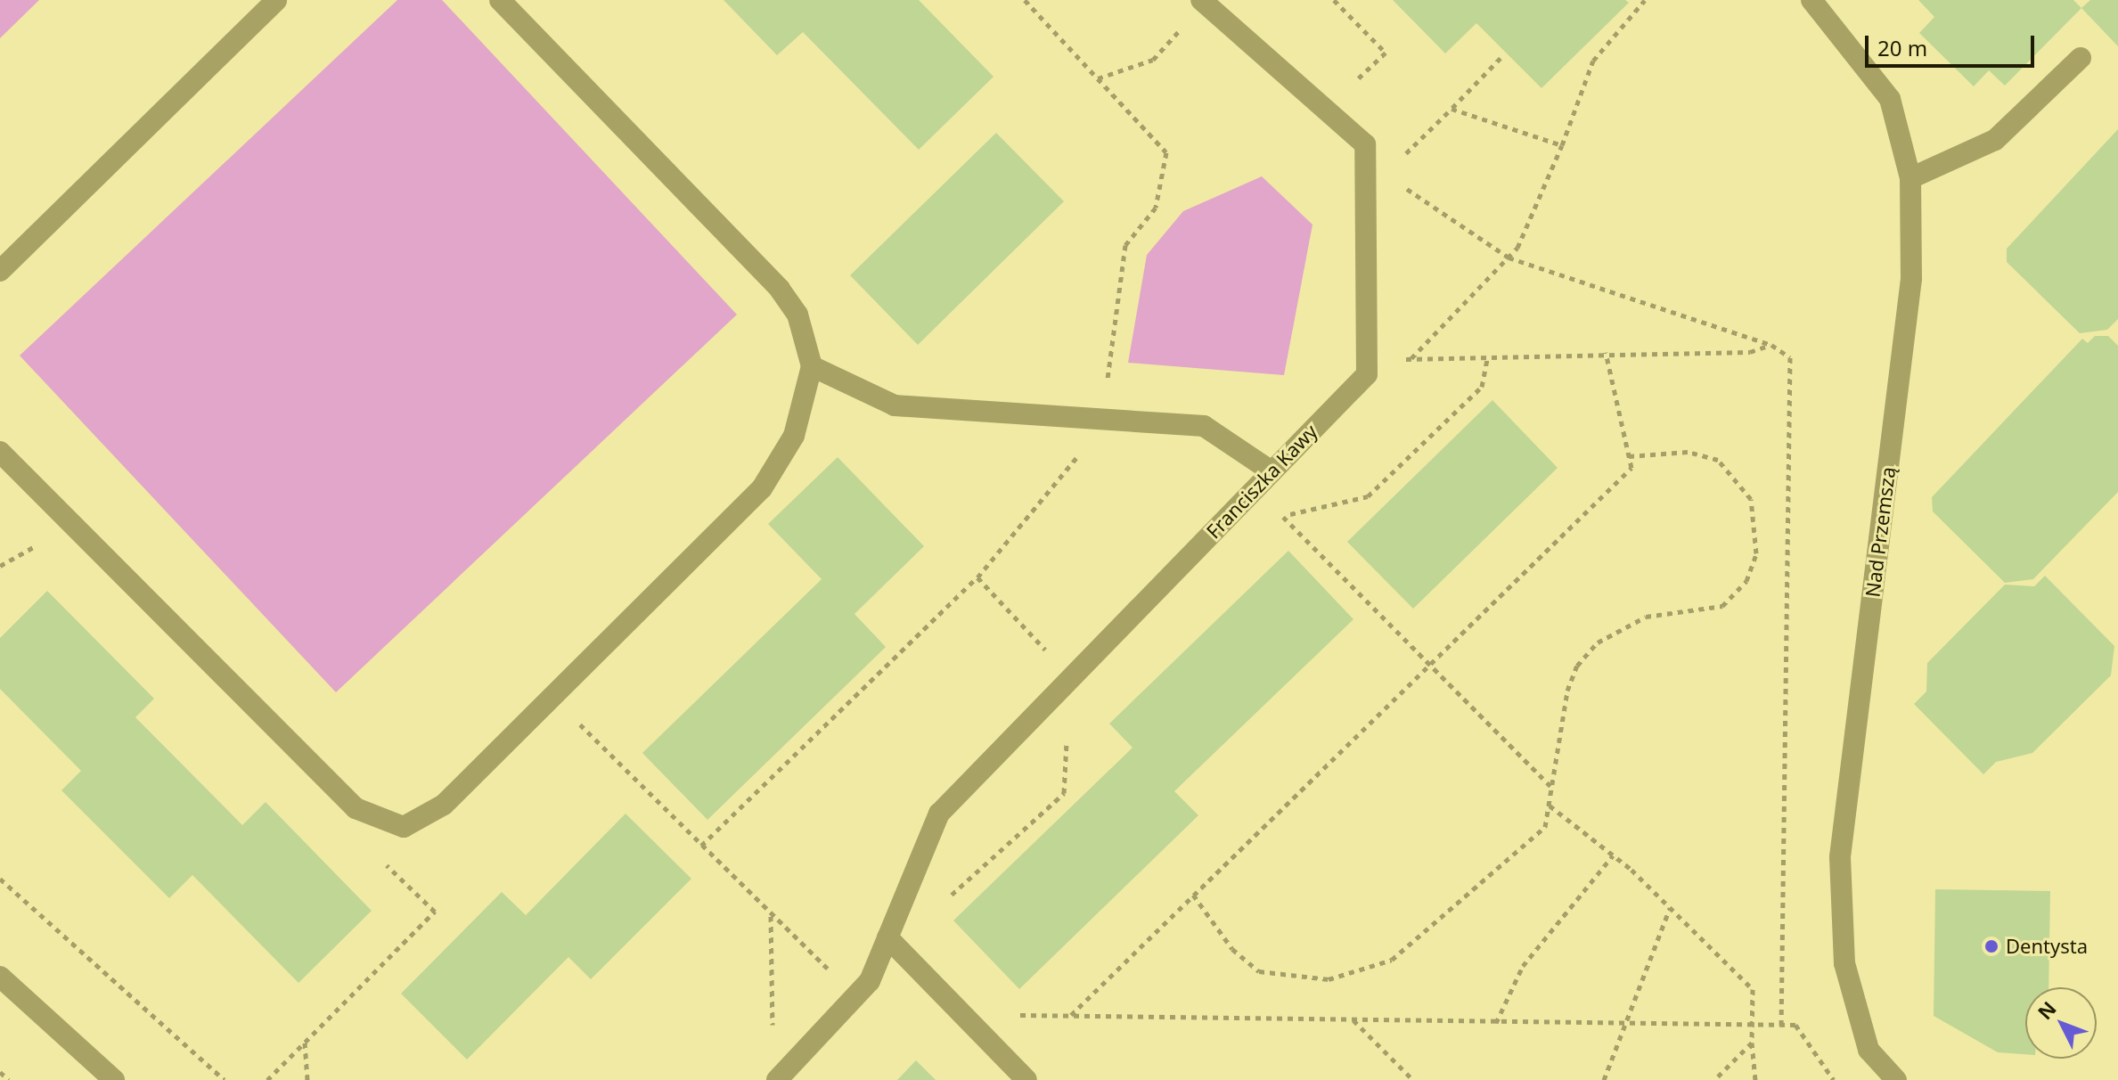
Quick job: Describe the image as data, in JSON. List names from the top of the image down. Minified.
{"streets":{"street":["Franciszka Kawy","Nad Przemszą"]},"places":["Dentysta"],"scale_bar":"20 m","north":"top left"}
